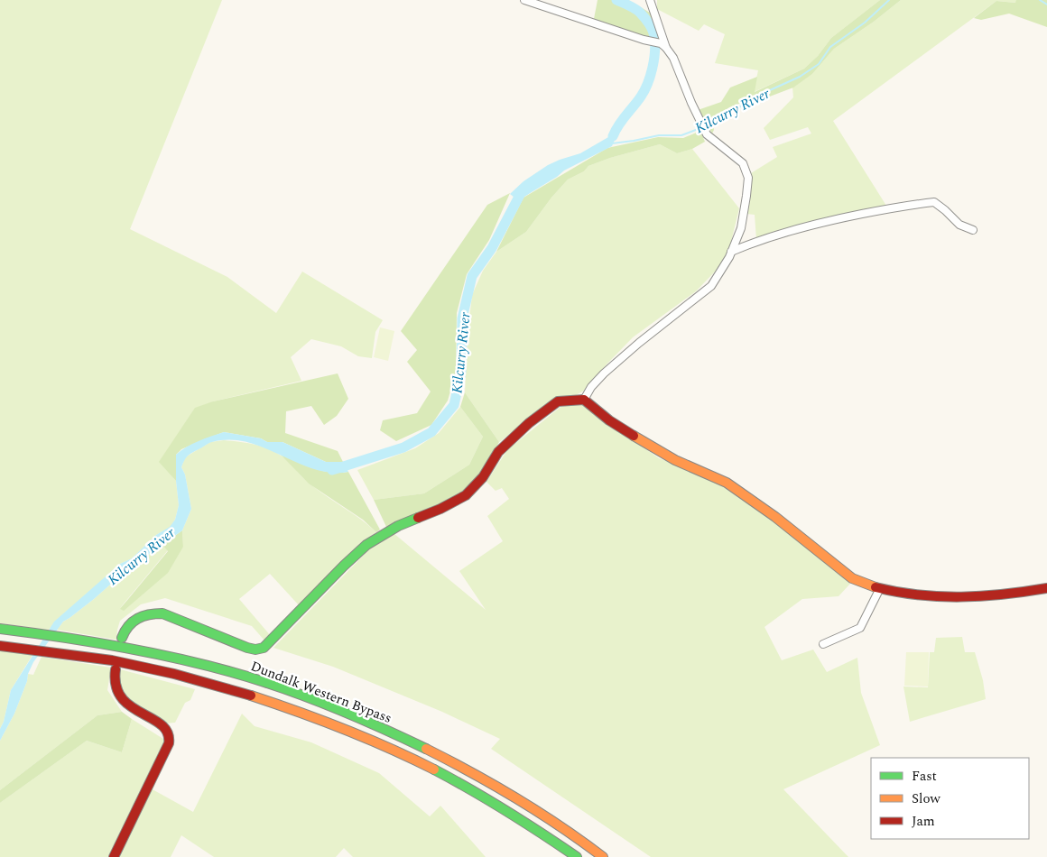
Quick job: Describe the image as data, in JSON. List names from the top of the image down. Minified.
{"streets":{"main road":["Dundalk Western Bypass"]},"water":["Kilcurry River"],"legend":["Fast","Slow","Jam"]}
